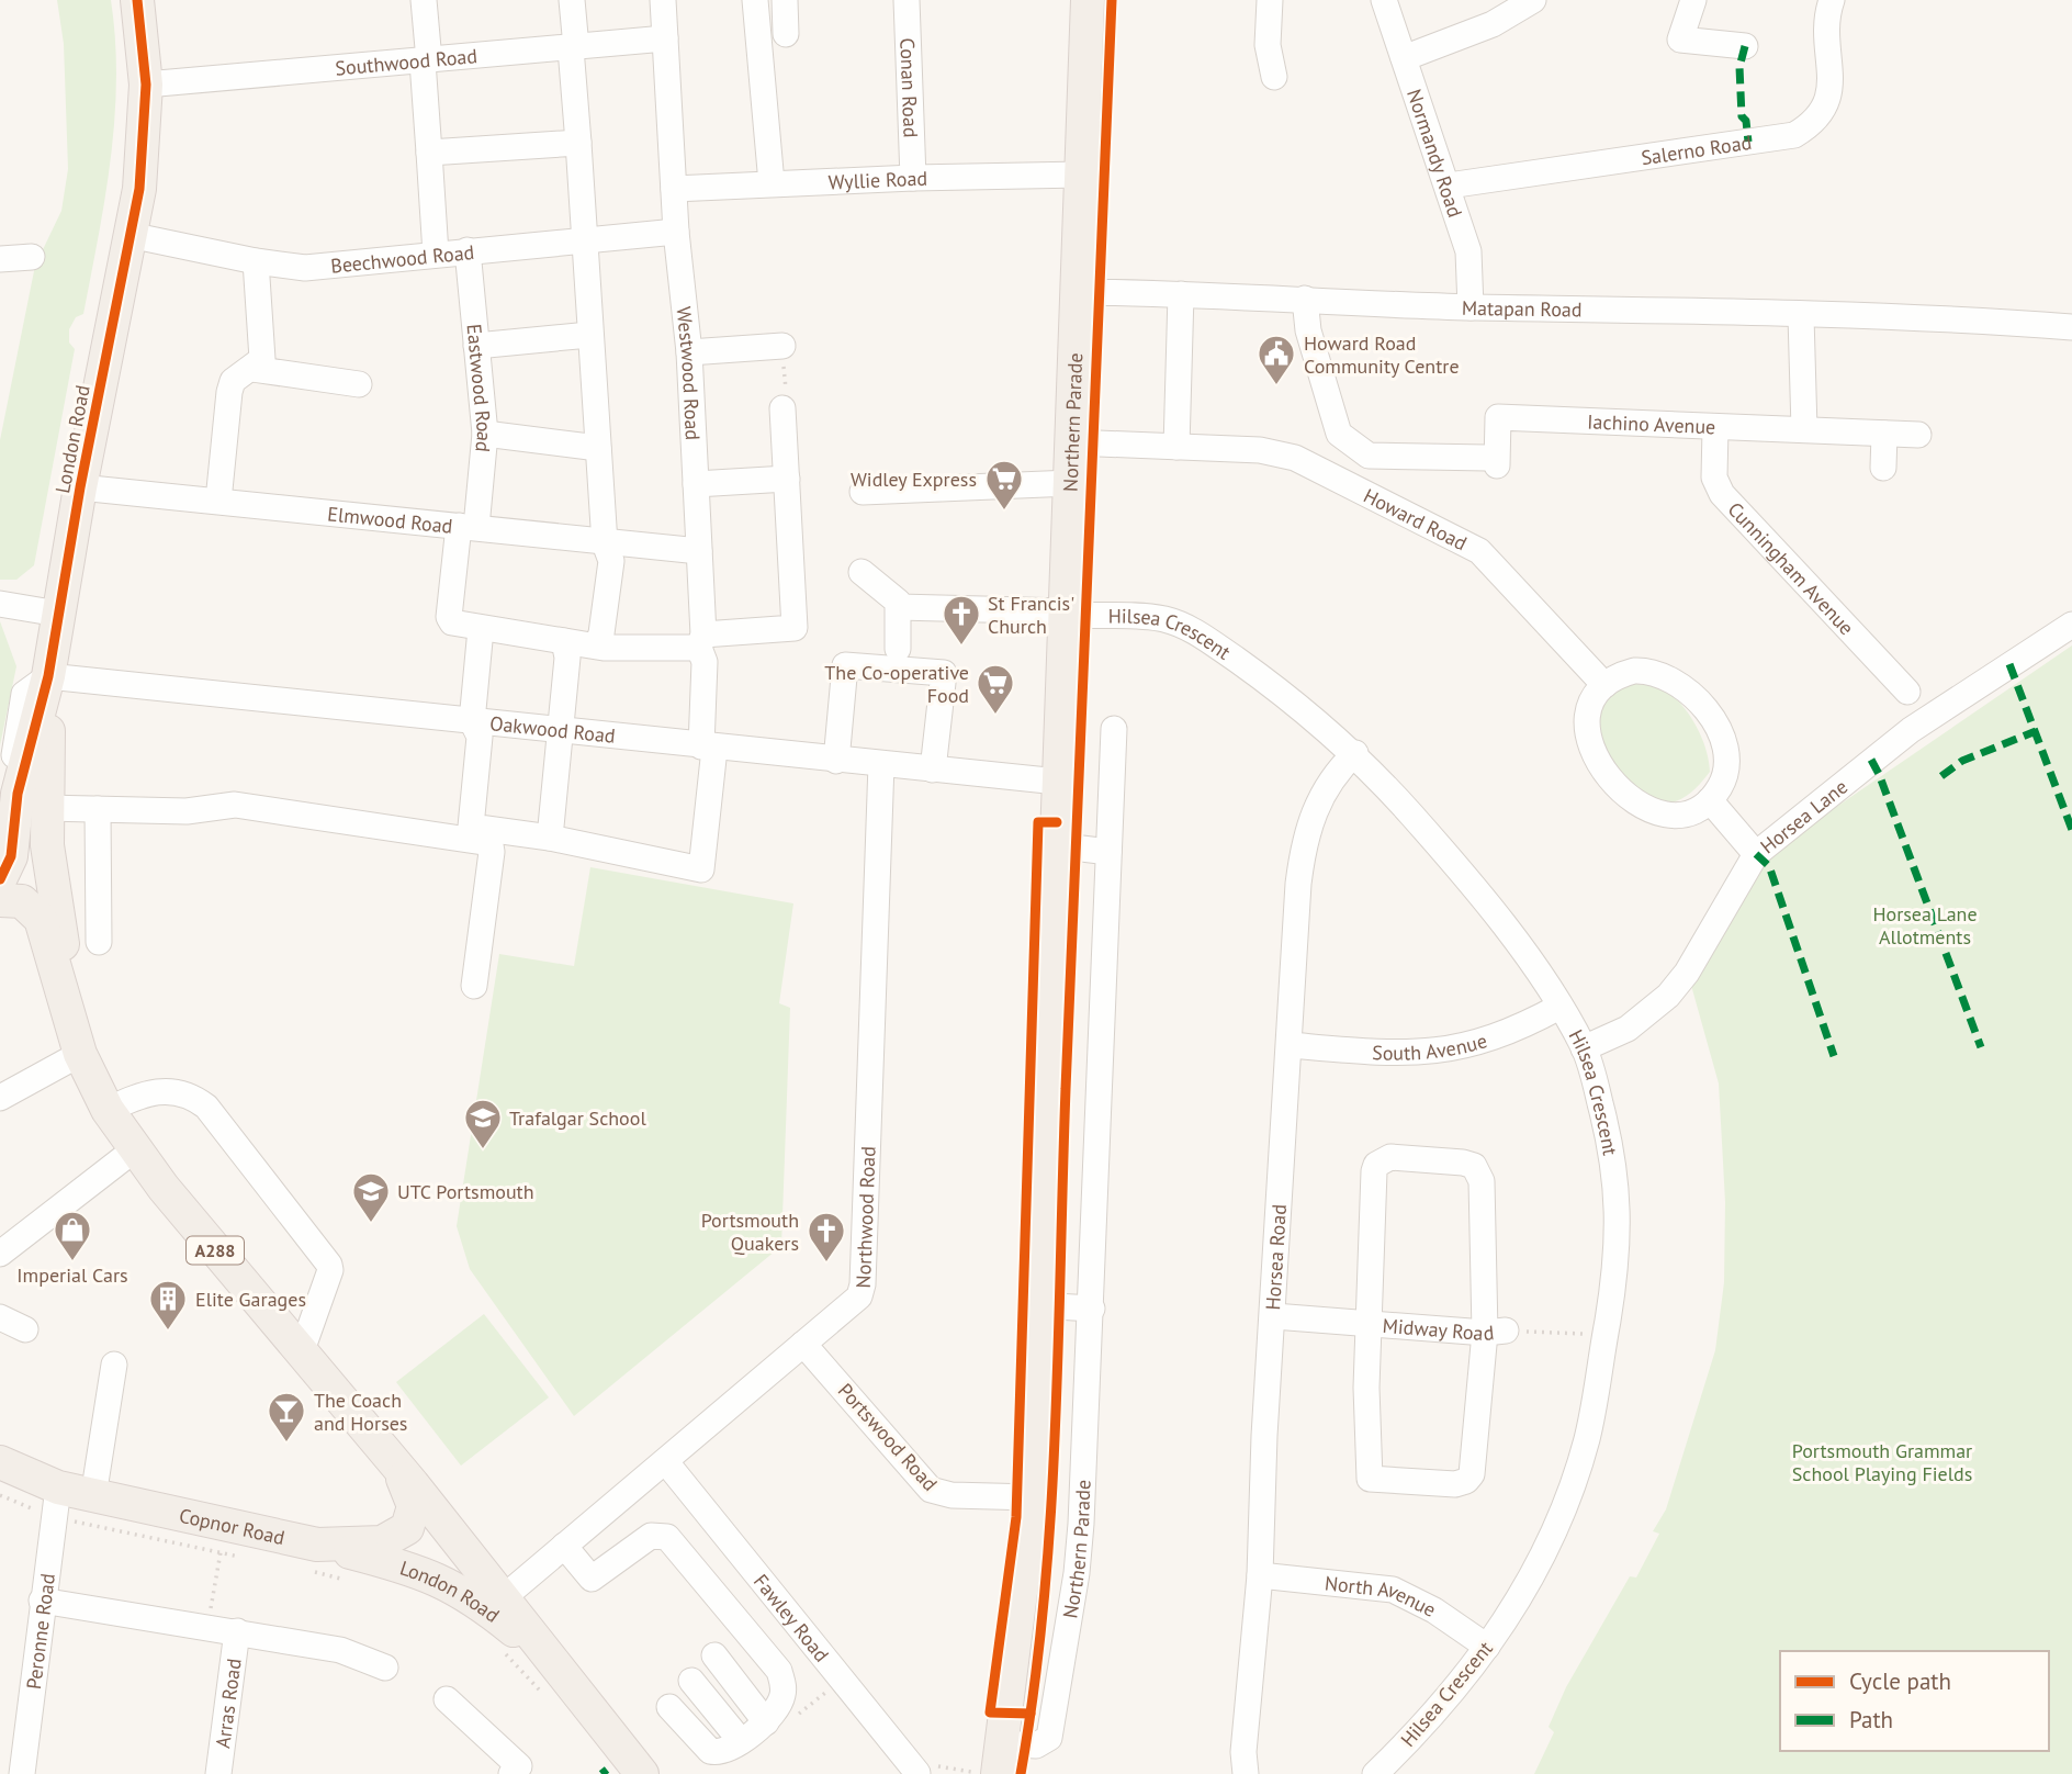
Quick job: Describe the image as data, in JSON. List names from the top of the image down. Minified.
{"streets":{"main road":["Northern Parade","London Road","A288","Copnor Road"],"street":["Southwood Road","Conan Road","Salerno Road","Normandy Road","Wyllie Road","Beechwood Road","Matapan Road","Westwood Road","Eastwood Road","Iachino Avenue","Elmwood Road","Howard Road","Cunningham Avenue","Hilsea Crescent","Oakwood Road","Horsea Lane","South Avenue","Northwood Road","Horsea Road","Midway Road","Portswood Road","North Avenue","Fawley Road","Peronne Road","Arras Road"]},"crossings":[["Southwood Road","Westwood Road"],["Southwood Road","London Road"],["Conan Road","Wyllie Road"],["Salerno Road","Normandy Road"],["Normandy Road","Matapan Road"],["Wyllie Road","Westwood Road"],["Wyllie Road","Northern Parade"],["Beechwood Road","Westwood Road"],["Beechwood Road","Eastwood Road"],["Beechwood Road","London Road"],["Matapan Road","Northern Parade"],["Matapan Road","Iachino Avenue"],["Westwood Road","Elmwood Road"],["Westwood Road","Oakwood Road"],["Eastwood Road","Elmwood Road"],["Northern Parade","Howard Road"],["Northern Parade","Hilsea Crescent"],["Northern Parade","Oakwood Road"],["Northern Parade","Portswood Road"],["Iachino Avenue","Cunningham Avenue"],["London Road","Elmwood Road"],["London Road","Oakwood Road"],["London Road","Northwood Road"],["London Road","A288"],["London Road","Copnor Road"],["Hilsea Crescent","Horsea Lane"],["Hilsea Crescent","South Avenue"],["Hilsea Crescent","Horsea Road"],["Hilsea Crescent","Midway Road"],["Hilsea Crescent","North Avenue"],["Oakwood Road","Northwood Road"],["South Avenue","Horsea Road"],["Northwood Road","Portswood Road"],["Northwood Road","Fawley Road"],["A288","Copnor Road"],["Horsea Road","Midway Road"],["Horsea Road","North Avenue"],["Copnor Road","Peronne Road"]],"parks":["Horsea Lane Allotments","Portsmouth Grammar School Playing Fields"],"places":{"public building":["Howard Road Community Centre"],"supermarket":["Widley Express","The Co-operative Food"],"church":["St Francis' Church","Portsmouth Quakers"],"school or university":["Trafalgar School","UTC Portsmouth"],"shop":["Imperial Cars"],"building":["Elite Garages"],"bar":["The Coach and Horses"]},"legend":["Cycle path","Path"]}
